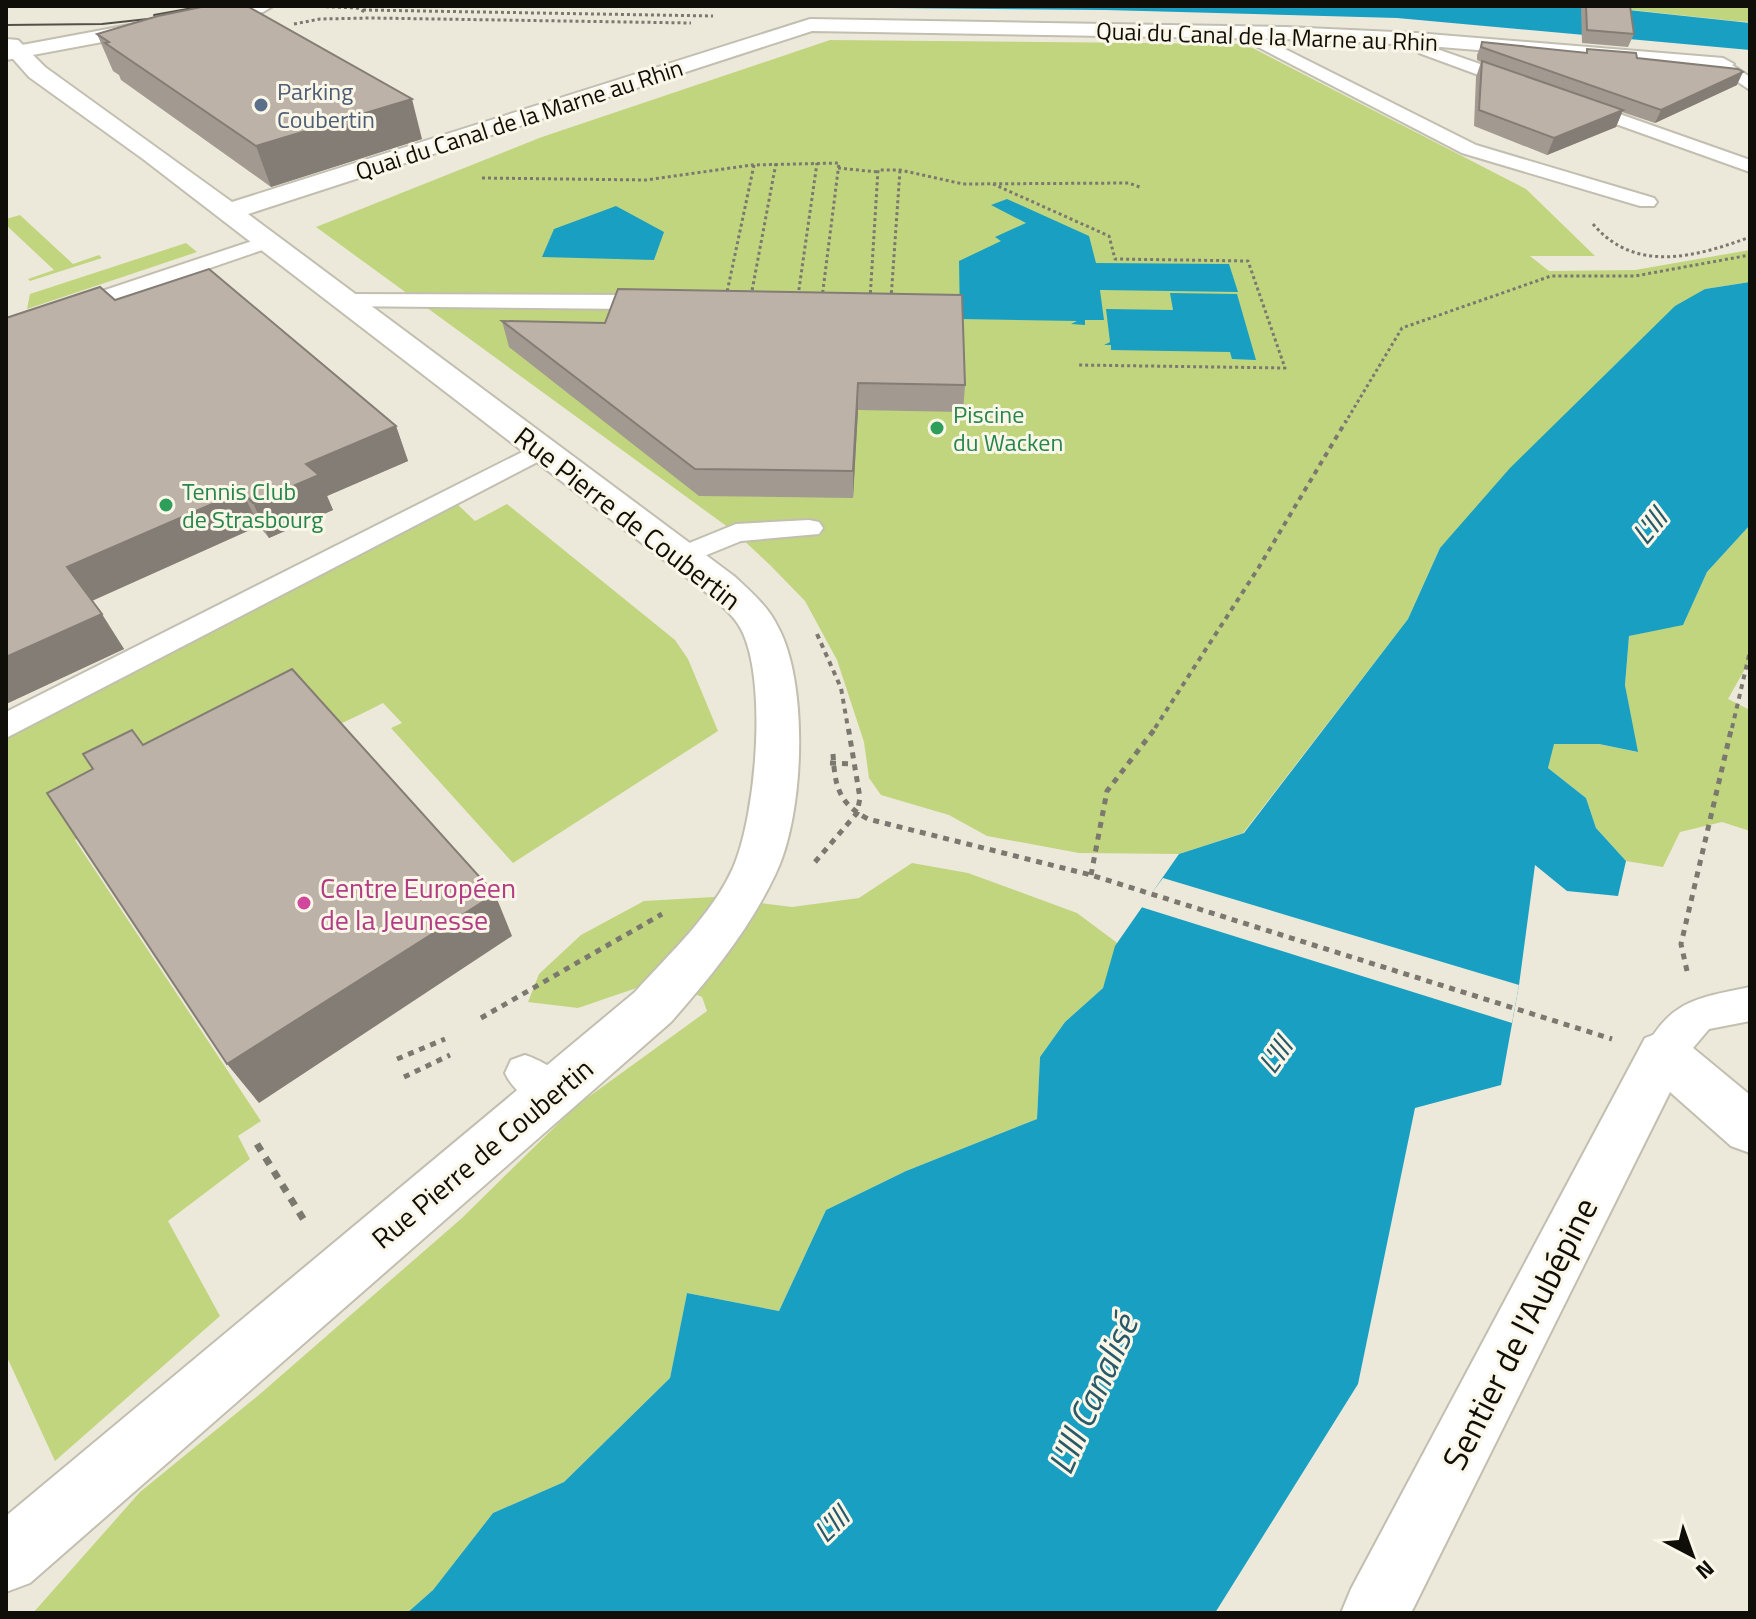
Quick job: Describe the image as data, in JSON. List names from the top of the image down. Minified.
{"streets":{"street":["Quai du Canal de la Marne au Rhin","Rue Pierre de Coubertin","Sentier de l'Aubépine"]},"crossings":[["Quai du Canal de la Marne au Rhin","Rue Pierre de Coubertin"]],"water":["L'Ill","L'Ill Canalisé"],"places":["Parking Coubertin","Piscine du Wacken","Tennis Club de Strasbourg","Centre Européen de la Jeunesse"],"north":"bottom right"}
